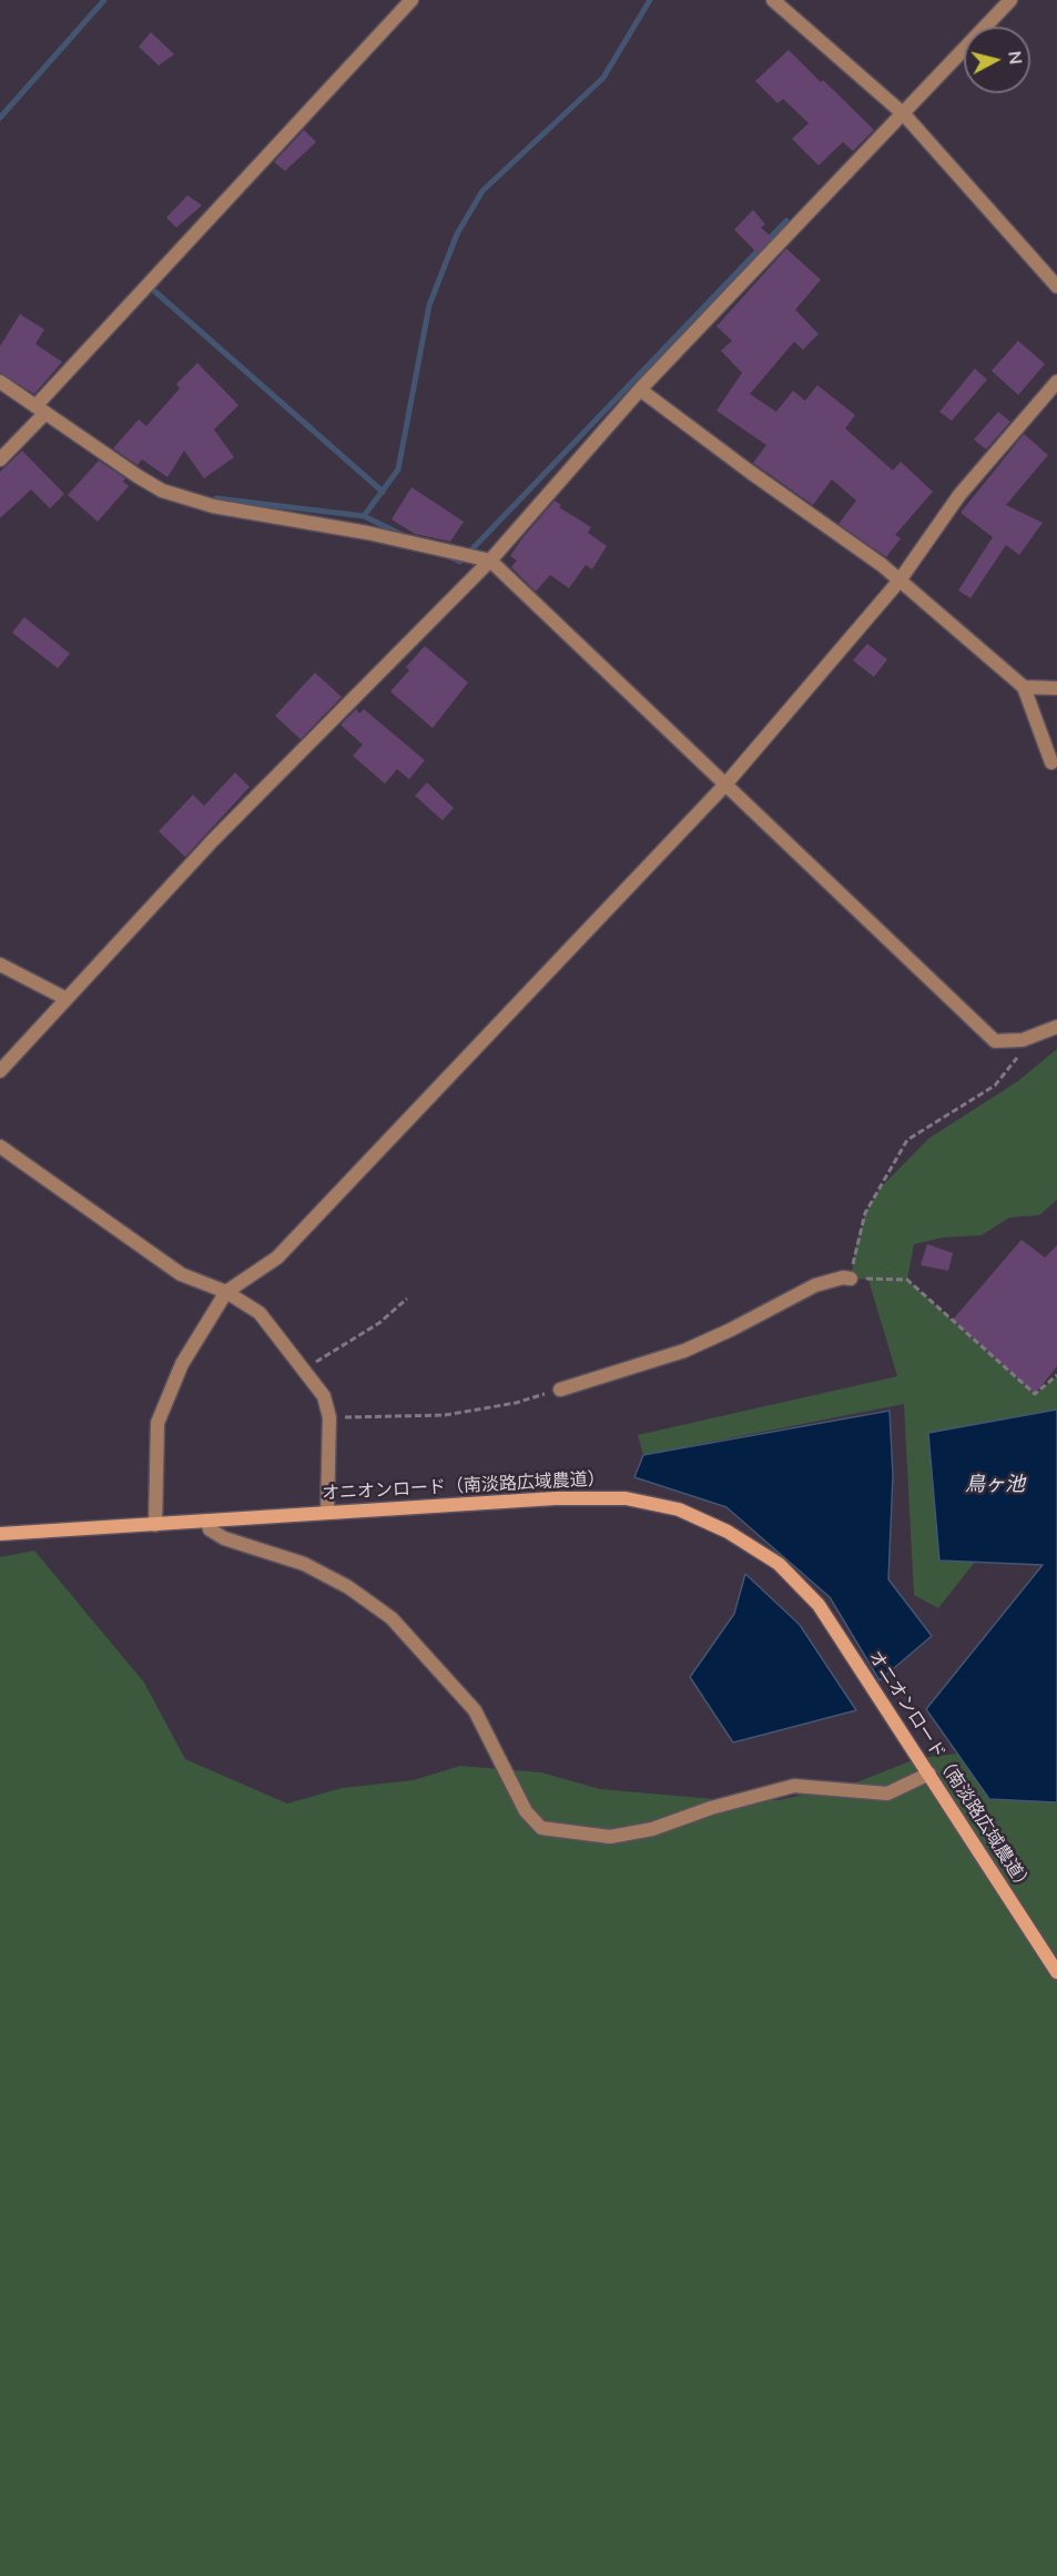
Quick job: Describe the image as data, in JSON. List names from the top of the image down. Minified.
{"streets":{"street":["オニオンロード（南淡路広域農道）"]},"water":["鳥ヶ池"],"north":"right"}
